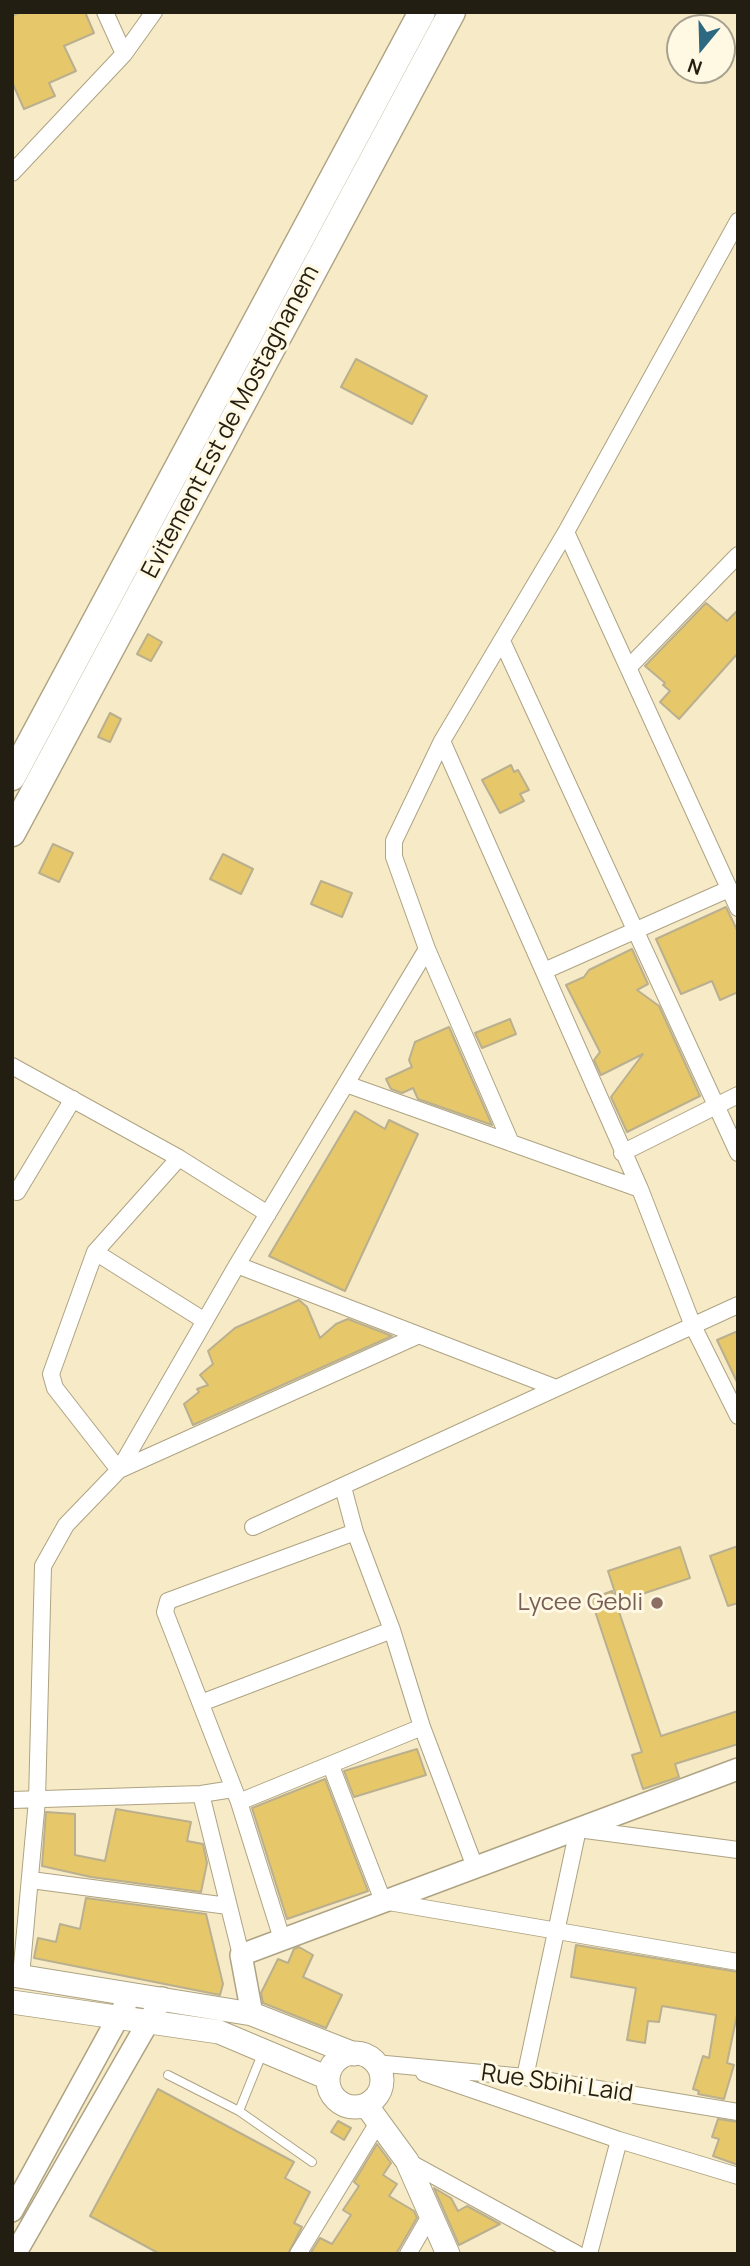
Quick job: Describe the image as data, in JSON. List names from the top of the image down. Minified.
{"streets":{"highway":["Evitement Est de Mostaghanem"],"street":["Rue Sbihi Laid"]},"places":["Lycee Gebli"],"north":"bottom"}
